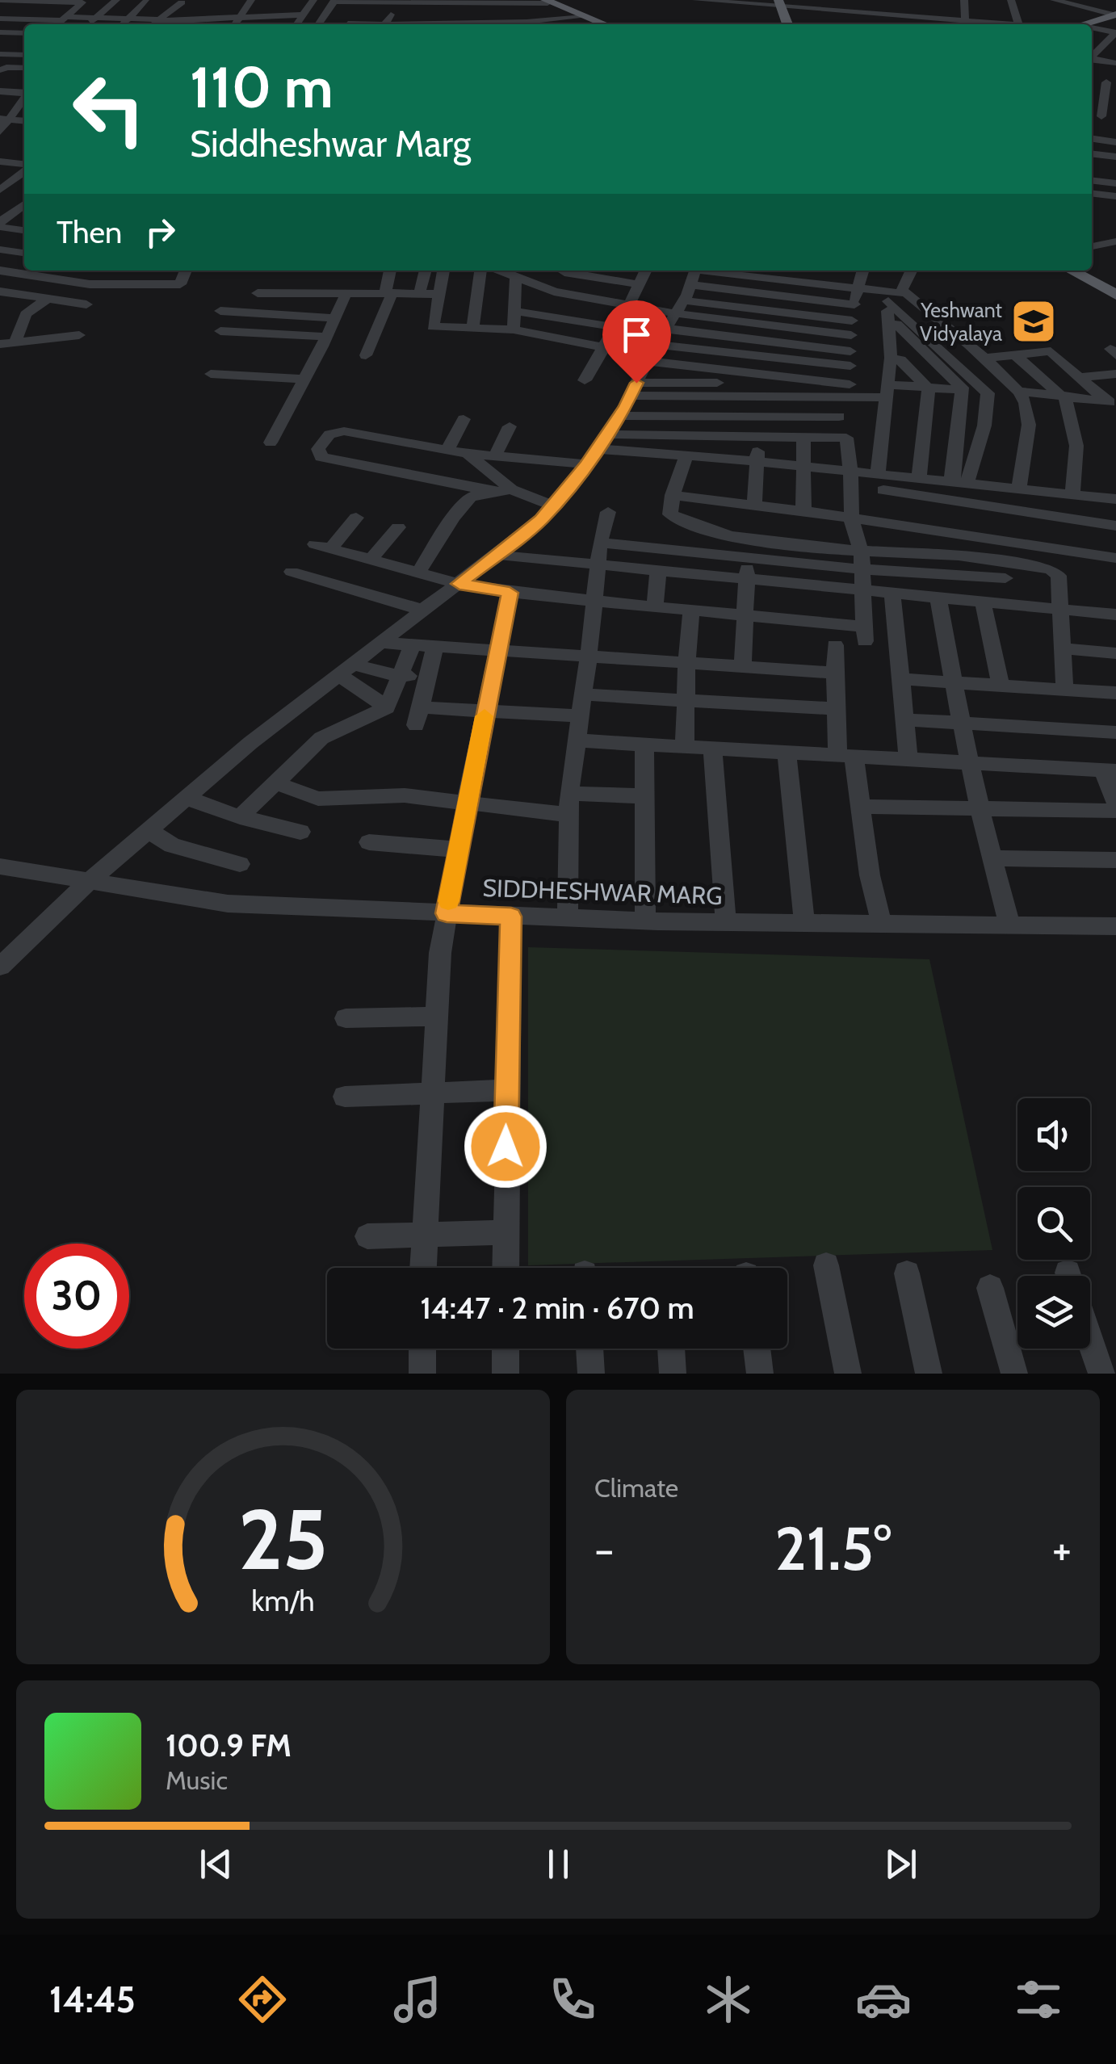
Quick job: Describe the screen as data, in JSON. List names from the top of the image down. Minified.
{"streets":{"street":["SIDDHESHWAR MARG"]},"places":{"school or university":["Yeshwant Vidyalaya"]},"page":{"turn":["110 m","Siddheshwar Marg"],"then":"Then","limit":"30","trip":"14:47 · 2 min · 670 m","tile":"Climate","heat":["−","21.5°","+"],"song":["100.9 FM","Music"],"tabs":"14:45","gauge":["25","km/h"]}}
